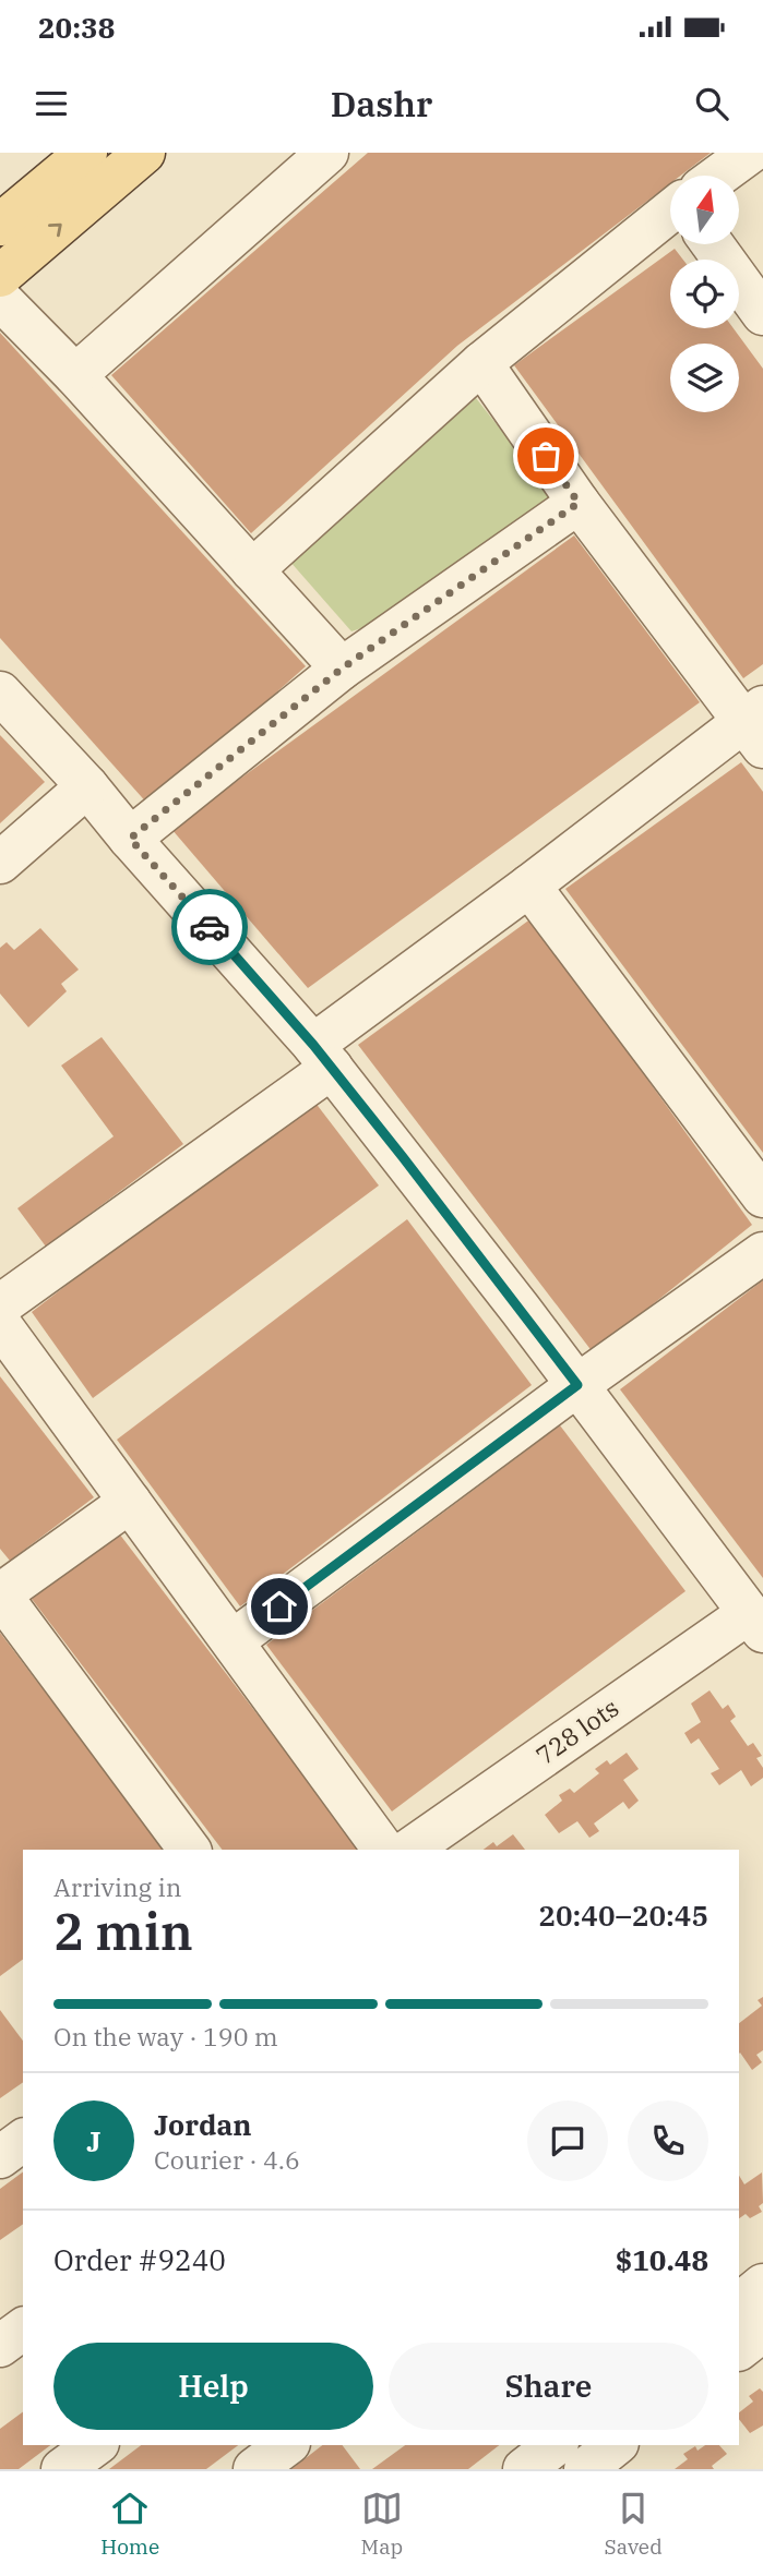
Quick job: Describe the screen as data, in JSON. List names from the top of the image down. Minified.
{"streets":{"street":["728 lots"]},"north":"top","page":{"status":"20:38","header":"Dashr","heading":["2 min","Arriving in","20:40–20:45"],"panel":["Jordan","Courier · 4.6","Order #9240","$10.48"],"bar":"On the way · 190 m","round":"J","buttons":["Help","Share"],"tabs":["Home","Map","Saved"]}}
